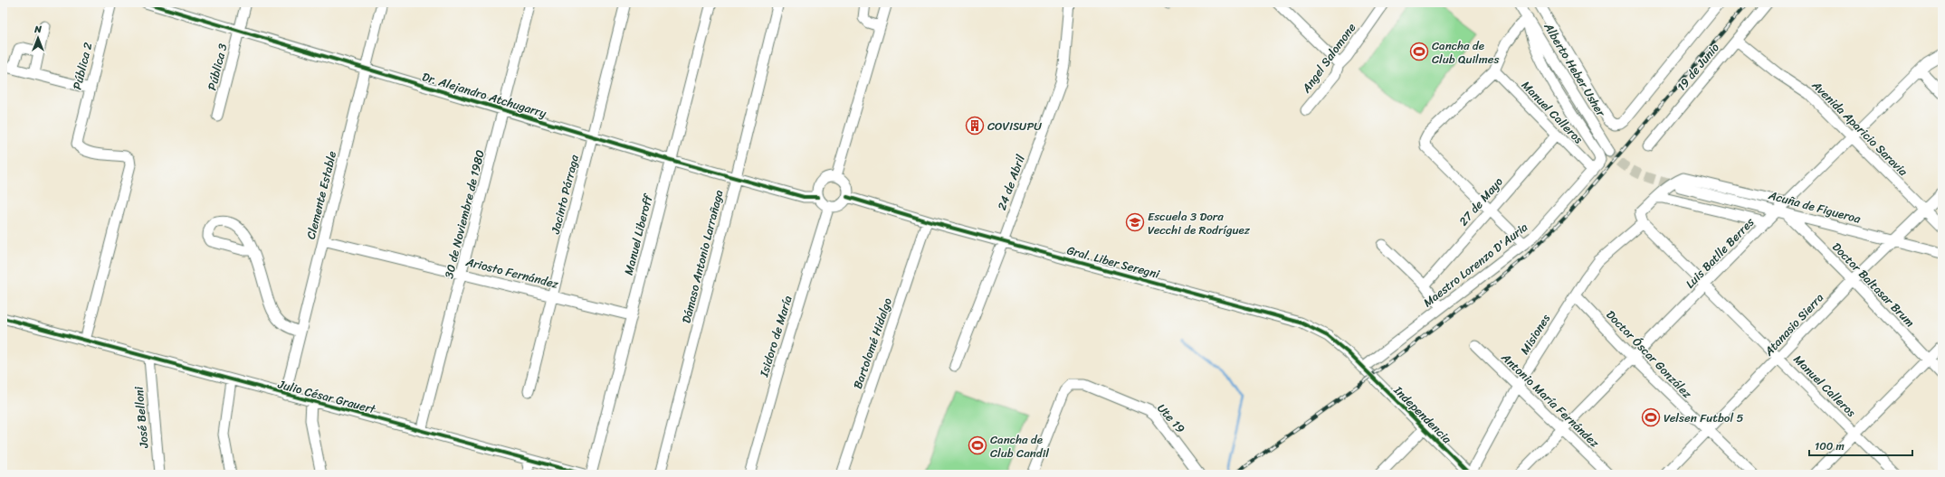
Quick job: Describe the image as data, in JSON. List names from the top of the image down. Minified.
{"streets":{"street":["Angel Salomone","Pública 2","Pública 3","19 de Junio","Alberto Heber Usher","Dr. Alejandro Atchugarry","Manuel Calleros","Avenida Aparicio Saravia","24 de Abril","Jacinto Párraga","Clemente Estable","27 de Mayo","Acuña de Figueroa","30 de Noviembre de 1980","Manuel Liberoff","Luis Batlle Berres","Dámaso Antonio Larrañaga","Gral. Liber Seregni","Maestro Lorenzo D'Auria","Ariosto Fernández","Doctor Baltasar Brum","Atanasio Sierra","Misiones","Isidoro de María","Bartolomé Hidalgo","Doctor Óscar González","Julio César Grauert","Antonio María Fernández","Independencia","José Belloni","Ute 19"]},"crossings":[["Pública 2","Julio César Grauert"],["Pública 3","Dr. Alejandro Atchugarry"],["19 de Junio","Avenida Aparicio Saravia"],["Alberto Heber Usher","Maestro Lorenzo D'Auria"],["Dr. Alejandro Atchugarry","Jacinto Párraga"],["Dr. Alejandro Atchugarry","Clemente Estable"],["Dr. Alejandro Atchugarry","30 de Noviembre de 1980"],["Dr. Alejandro Atchugarry","Manuel Liberoff"],["Dr. Alejandro Atchugarry","Dámaso Antonio Larrañaga"],["Dr. Alejandro Atchugarry","Gral. Liber Seregni"],["Dr. Alejandro Atchugarry","Isidoro de María"],["Manuel Calleros","27 de Mayo"],["Manuel Calleros","Luis Batlle Berres"],["Manuel Calleros","Maestro Lorenzo D'Auria"],["Manuel Calleros","Atanasio Sierra"],["Manuel Calleros","Misiones"],["Avenida Aparicio Saravia","Luis Batlle Berres"],["Avenida Aparicio Saravia","Atanasio Sierra"],["24 de Abril","Gral. Liber Seregni"],["Jacinto Párraga","Ariosto Fernández"],["Clemente Estable","Ariosto Fernández"],["Clemente Estable","Julio César Grauert"],["Acuña de Figueroa","Luis Batlle Berres"],["Acuña de Figueroa","Doctor Baltasar Brum"],["Acuña de Figueroa","Atanasio Sierra"],["30 de Noviembre de 1980","Ariosto Fernández"],["30 de Noviembre de 1980","Julio César Grauert"],["Manuel Liberoff","Ariosto Fernández"],["Luis Batlle Berres","Doctor Baltasar Brum"],["Luis Batlle Berres","Doctor Óscar González"],["Luis Batlle Berres","Antonio María Fernández"],["Gral. Liber Seregni","Maestro Lorenzo D'Auria"],["Gral. Liber Seregni","Isidoro de María"],["Gral. Liber Seregni","Bartolomé Hidalgo"],["Gral. Liber Seregni","Independencia"],["Maestro Lorenzo D'Auria","Independencia"],["Doctor Baltasar Brum","Atanasio Sierra"],["Atanasio Sierra","Doctor Óscar González"],["Misiones","Doctor Óscar González"],["Misiones","Antonio María Fernández"],["Misiones","Independencia"],["Julio César Grauert","José Belloni"]],"places":{"sports":["Cancha de Club Quilmes","Velsen Futbol 5","Cancha de Club Candil"],"building":["COVISUPU"],"school or university":["Escuela 3 Dora Vecchi de Rodríguez"]},"scale_bar":"100 m","north":"top"}
